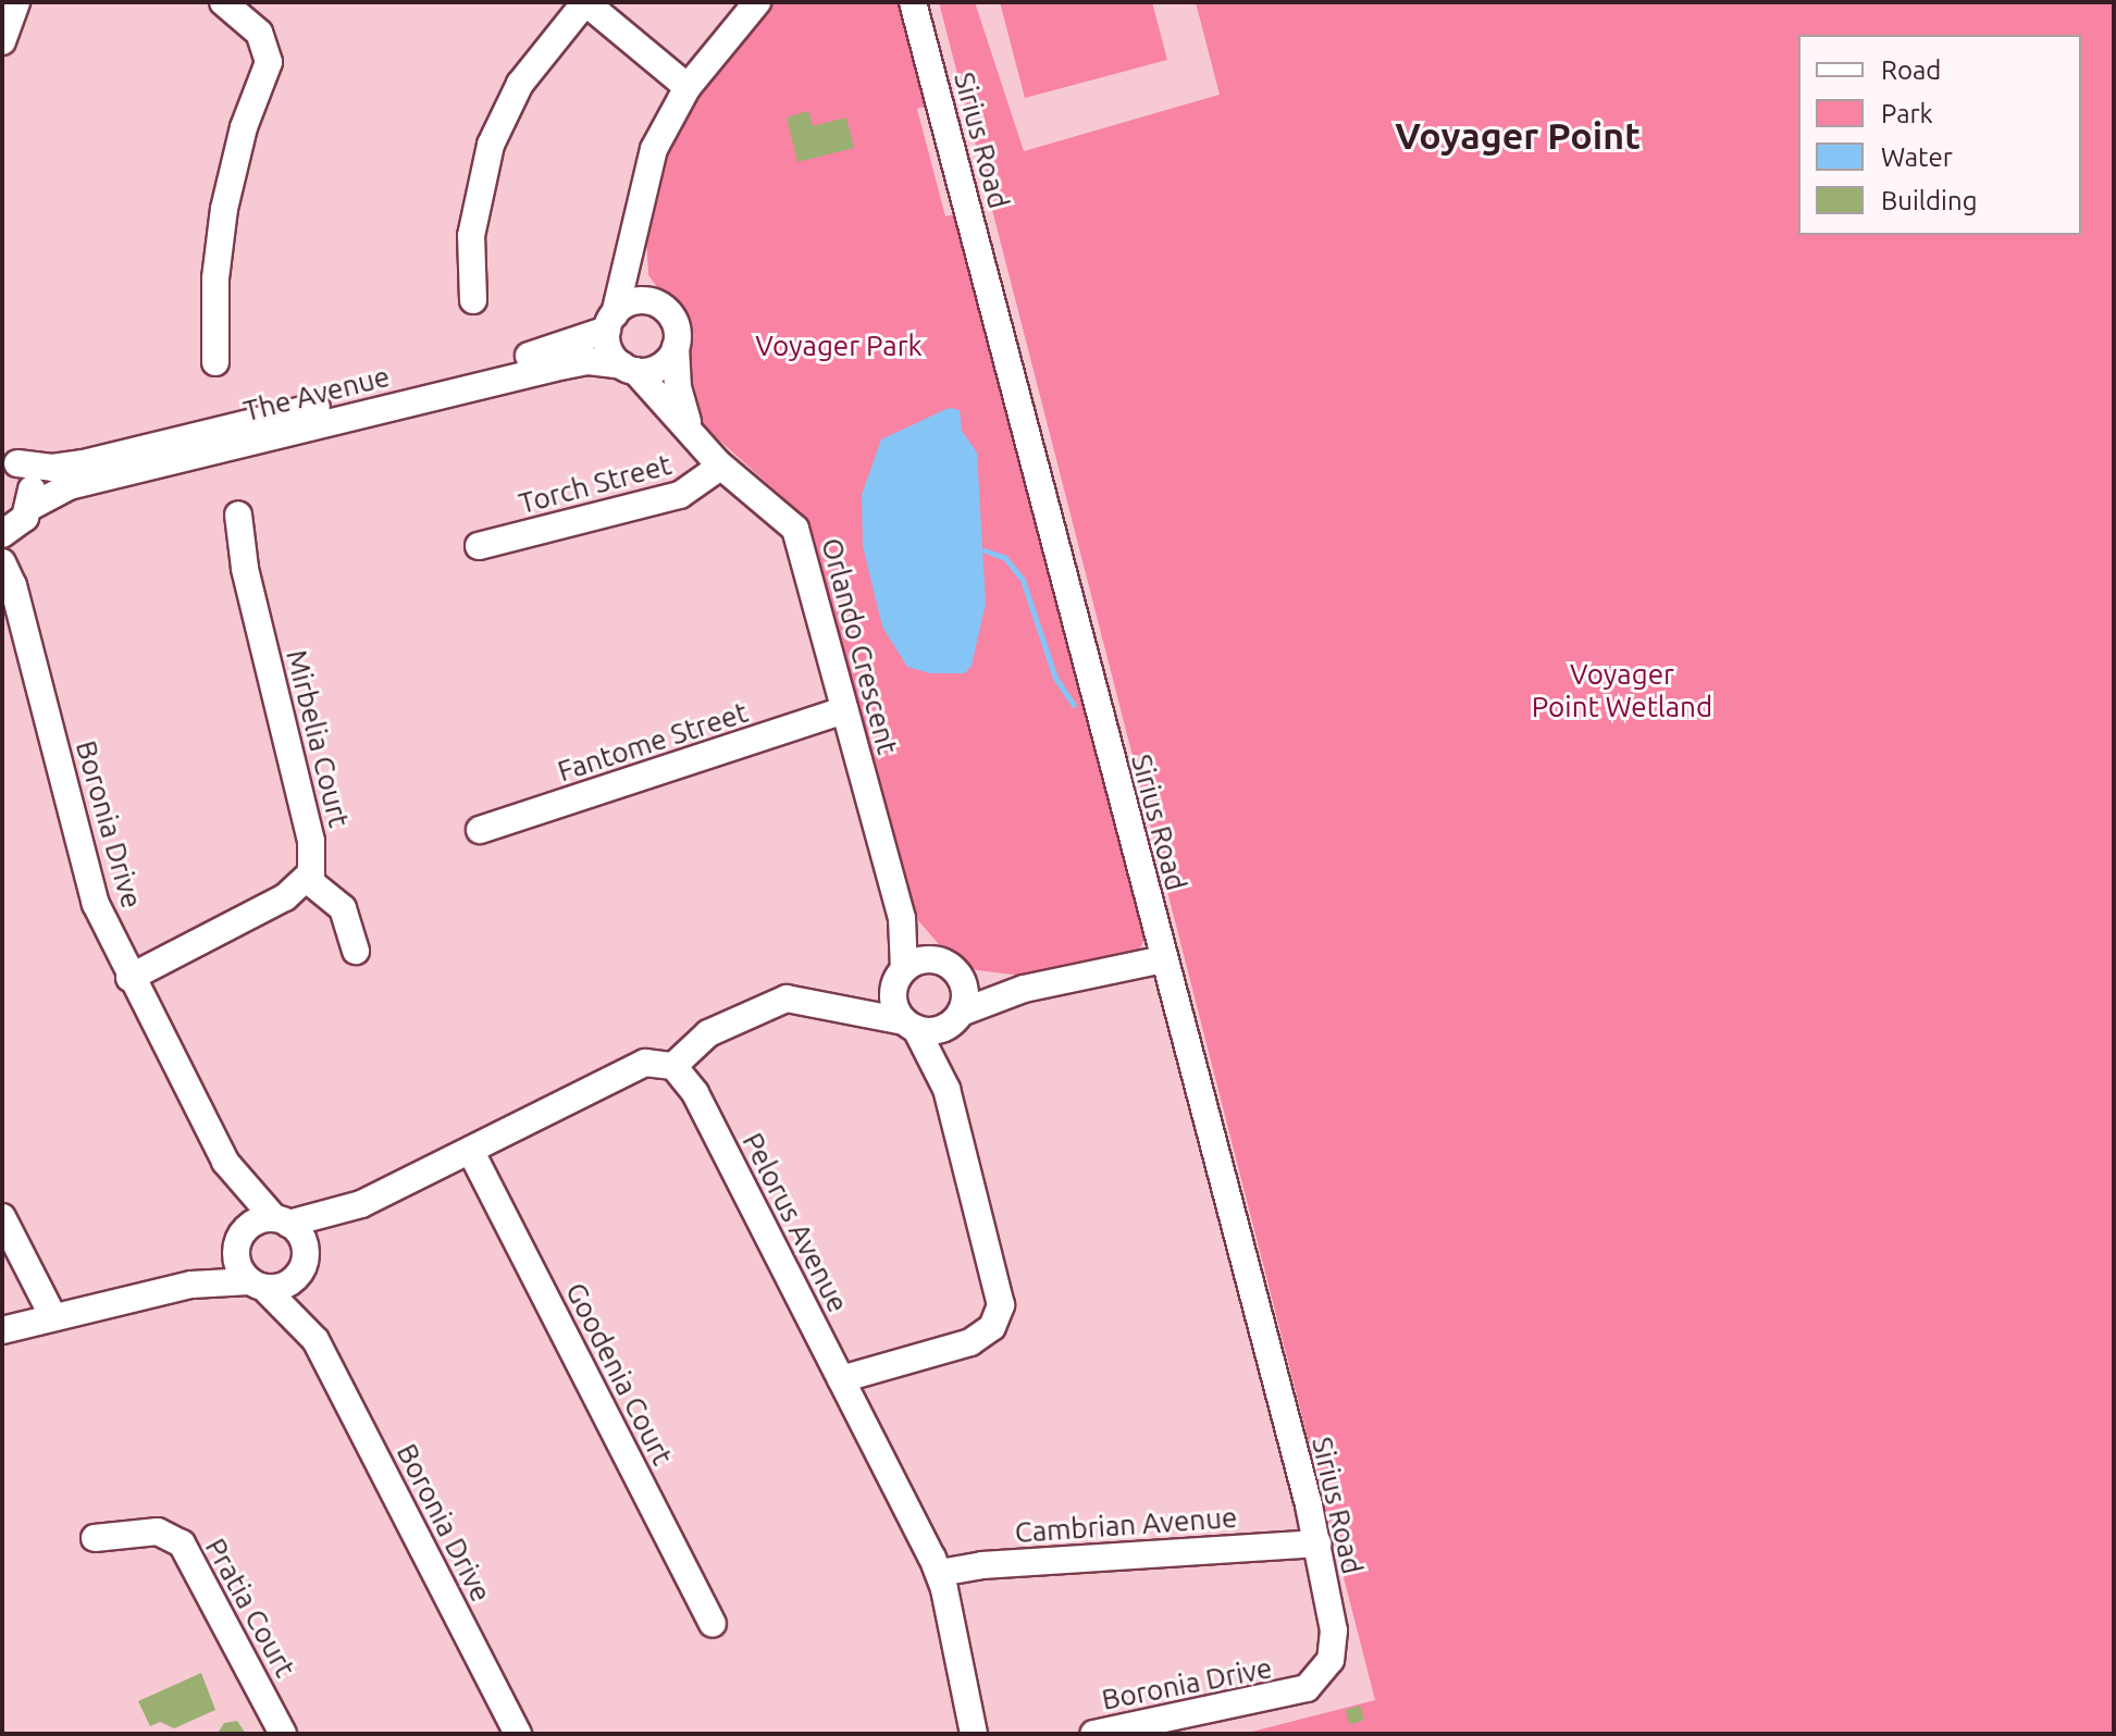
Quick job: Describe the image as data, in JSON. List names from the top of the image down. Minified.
{"streets":{"street":["Sirius Road","The Avenue","Torch Street","Orlando Crescent","Mirbelia Court","Fantome Street","Boronia Drive","Pelorus Avenue","Goodenia Court","Cambrian Avenue","Pratia Court"]},"crossings":[["Sirius Road","Boronia Drive"],["Sirius Road","Cambrian Avenue"],["The Avenue","Orlando Crescent"],["The Avenue","Boronia Drive"],["Torch Street","Orlando Crescent"],["Orlando Crescent","Fantome Street"],["Pelorus Avenue","Cambrian Avenue"]],"districts":["Voyager Point"],"parks":["Voyager Park","Voyager Point Wetland"],"legend":["Road","Park","Water","Building"]}
